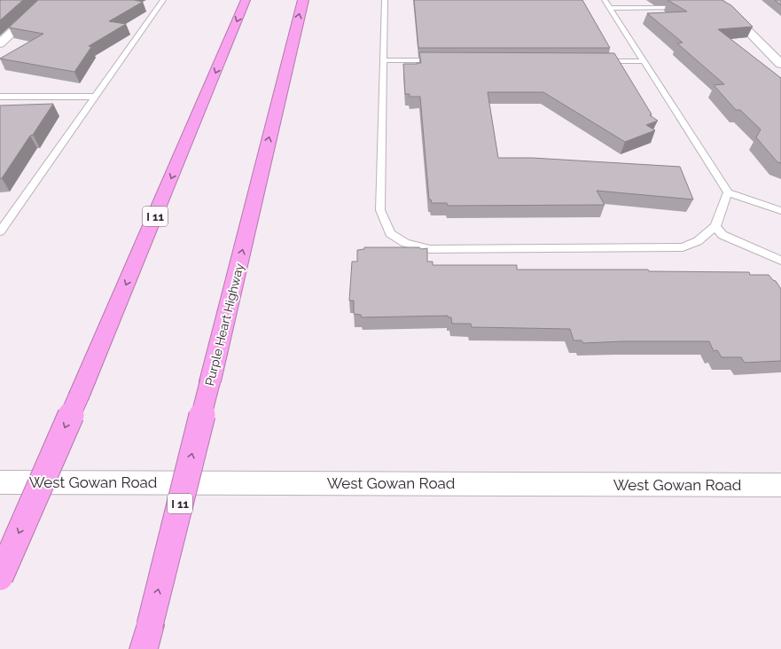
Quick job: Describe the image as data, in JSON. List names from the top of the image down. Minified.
{"streets":{"highway":["I 11","Purple Heart Highway"],"street":["West Gowan Road"]}}
